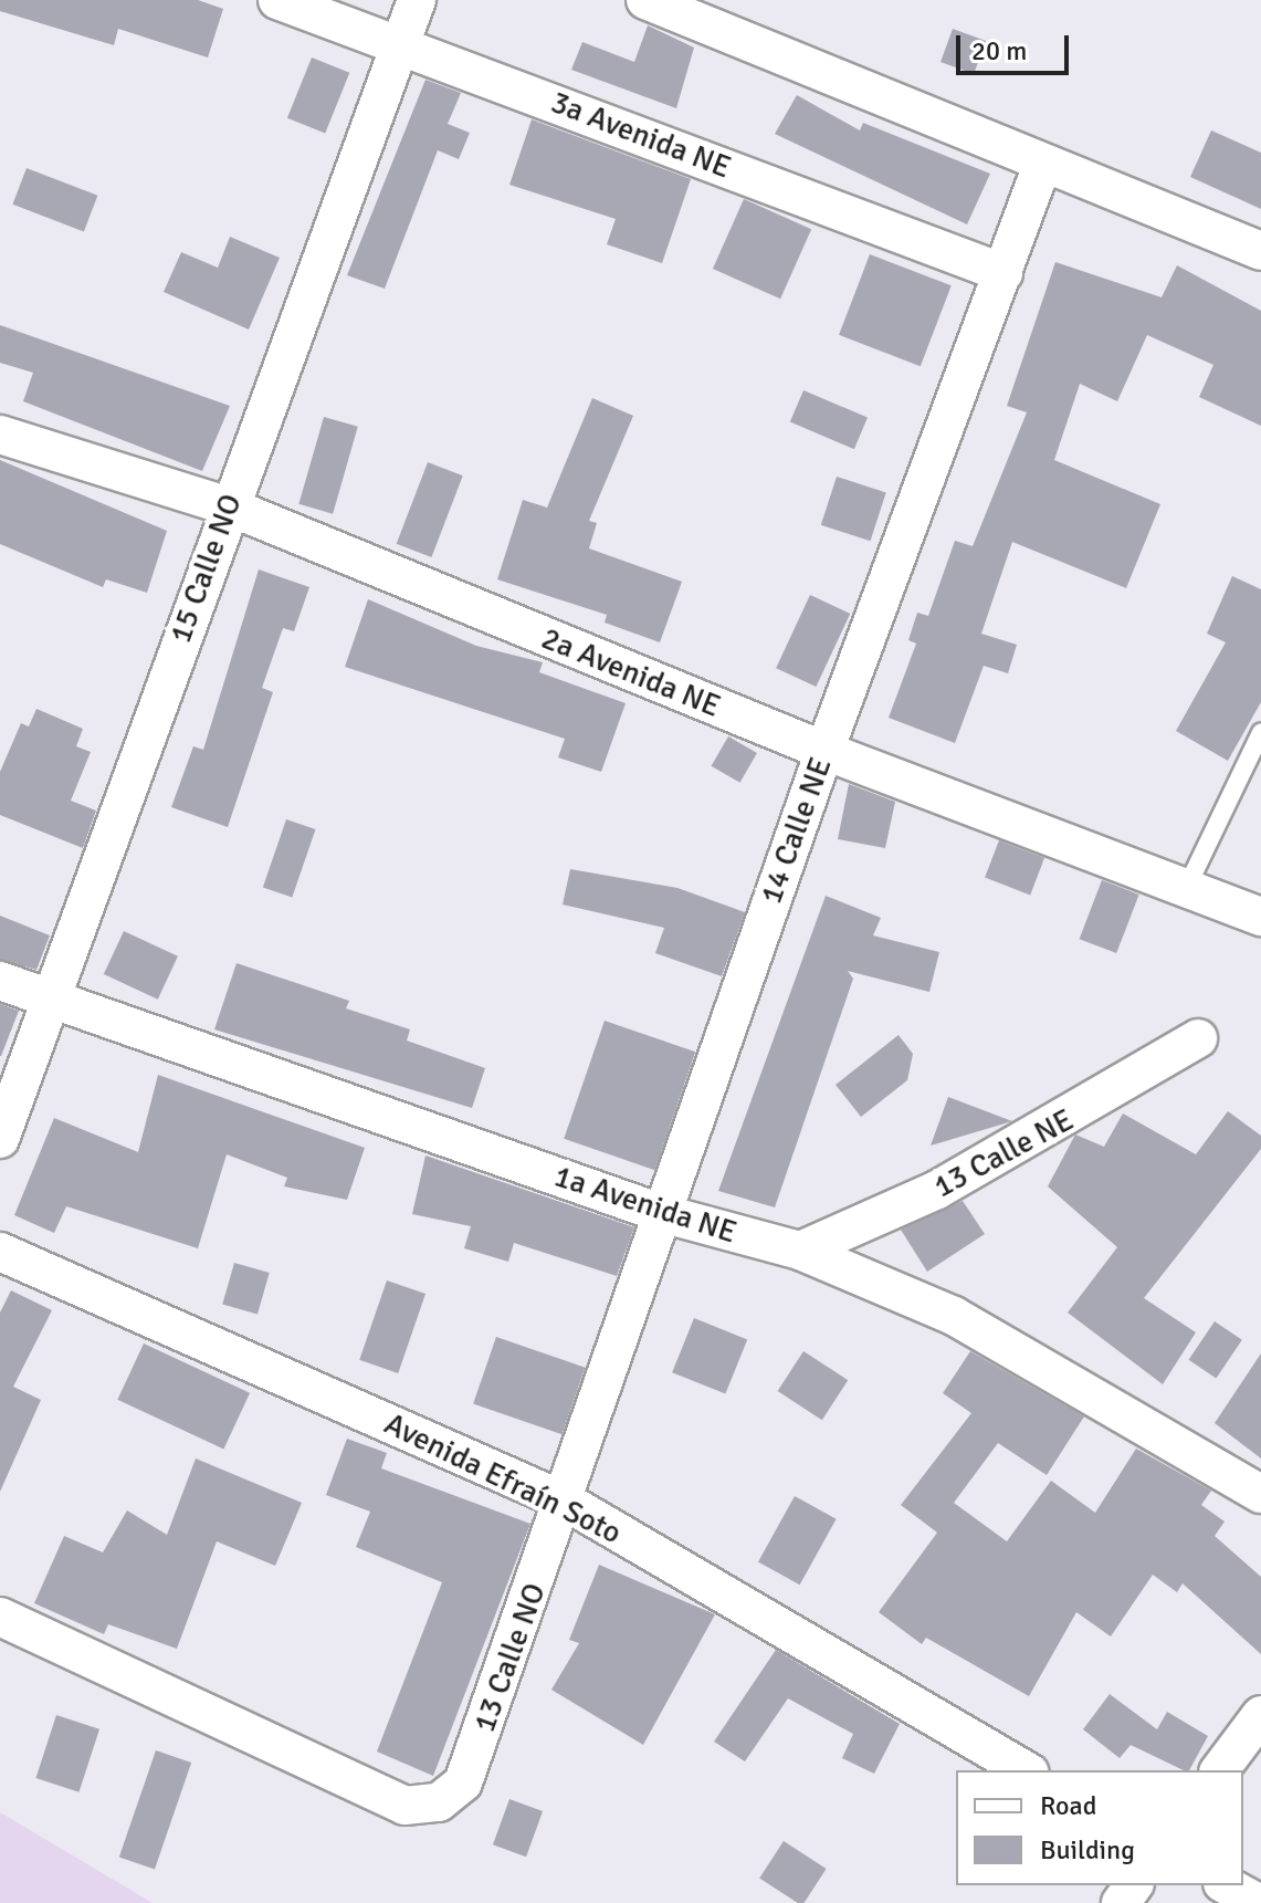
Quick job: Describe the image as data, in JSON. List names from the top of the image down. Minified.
{"streets":{"street":["3a Avenida NE","15 Calle NO","2a Avenida NE","14 Calle NE","13 Calle NE","1a Avenida NE","Avenida Efraín Soto","13 Calle NO"]},"crossings":[["3a Avenida NE","15 Calle NO"],["3a Avenida NE","14 Calle NE"],["15 Calle NO","2a Avenida NE"],["15 Calle NO","1a Avenida NE"],["2a Avenida NE","14 Calle NE"],["14 Calle NE","1a Avenida NE"],["14 Calle NE","Avenida Efraín Soto"],["14 Calle NE","13 Calle NO"],["13 Calle NE","1a Avenida NE"],["Avenida Efraín Soto","13 Calle NO"]],"legend":["Road","Building"],"scale_bar":"20 m"}
